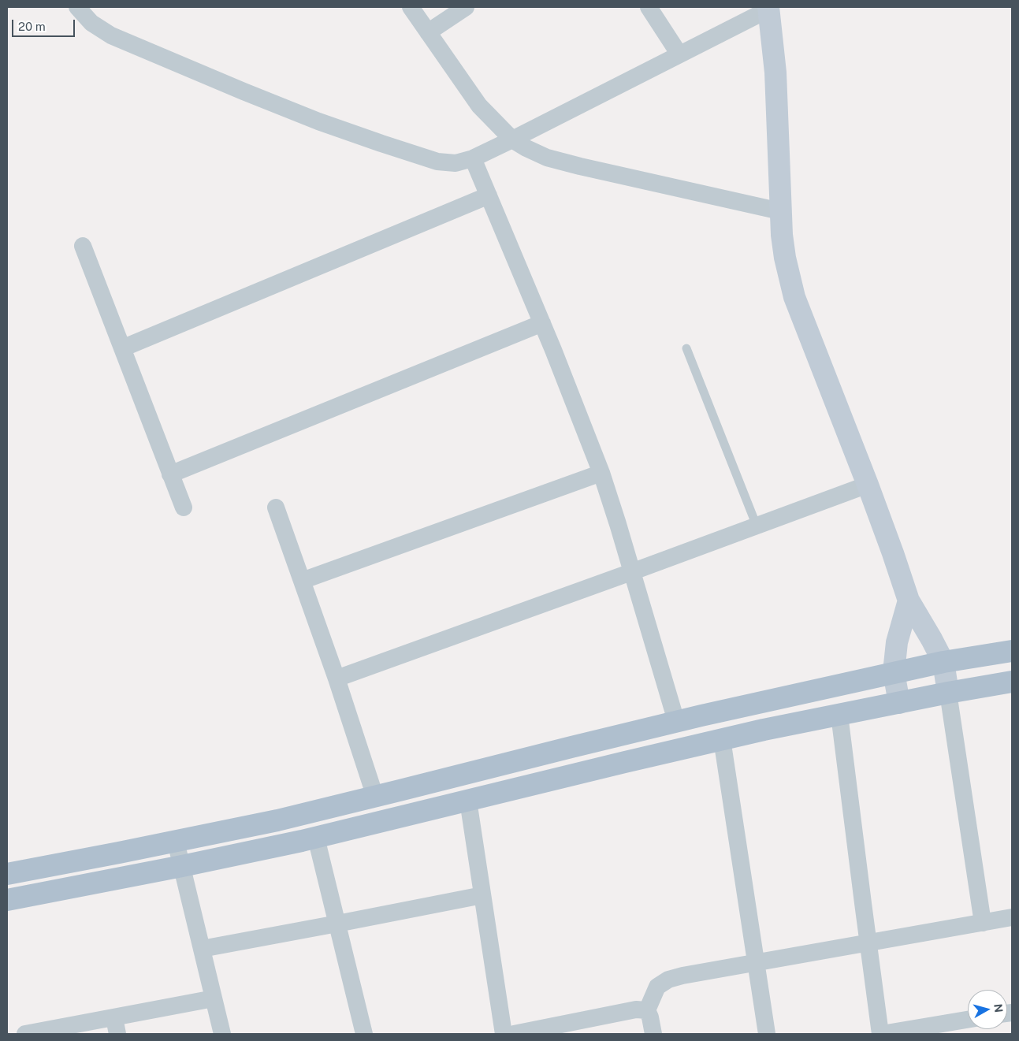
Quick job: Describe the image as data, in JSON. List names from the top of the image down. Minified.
{"scale_bar":"20 m","north":"right"}
